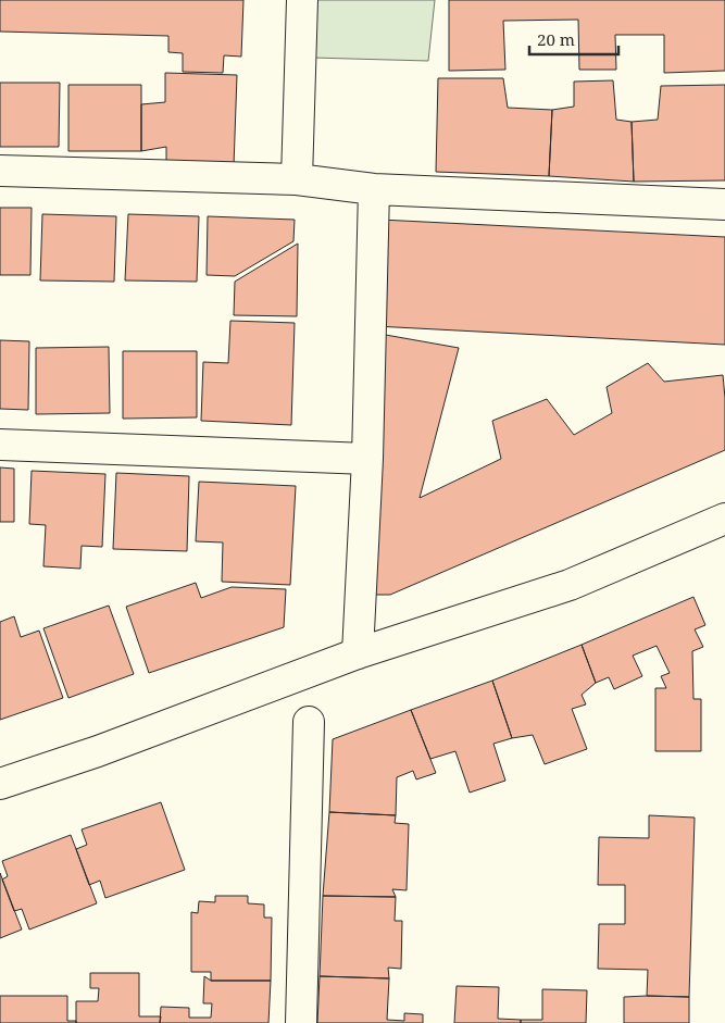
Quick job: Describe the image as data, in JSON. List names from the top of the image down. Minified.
{"scale_bar":"20 m"}
